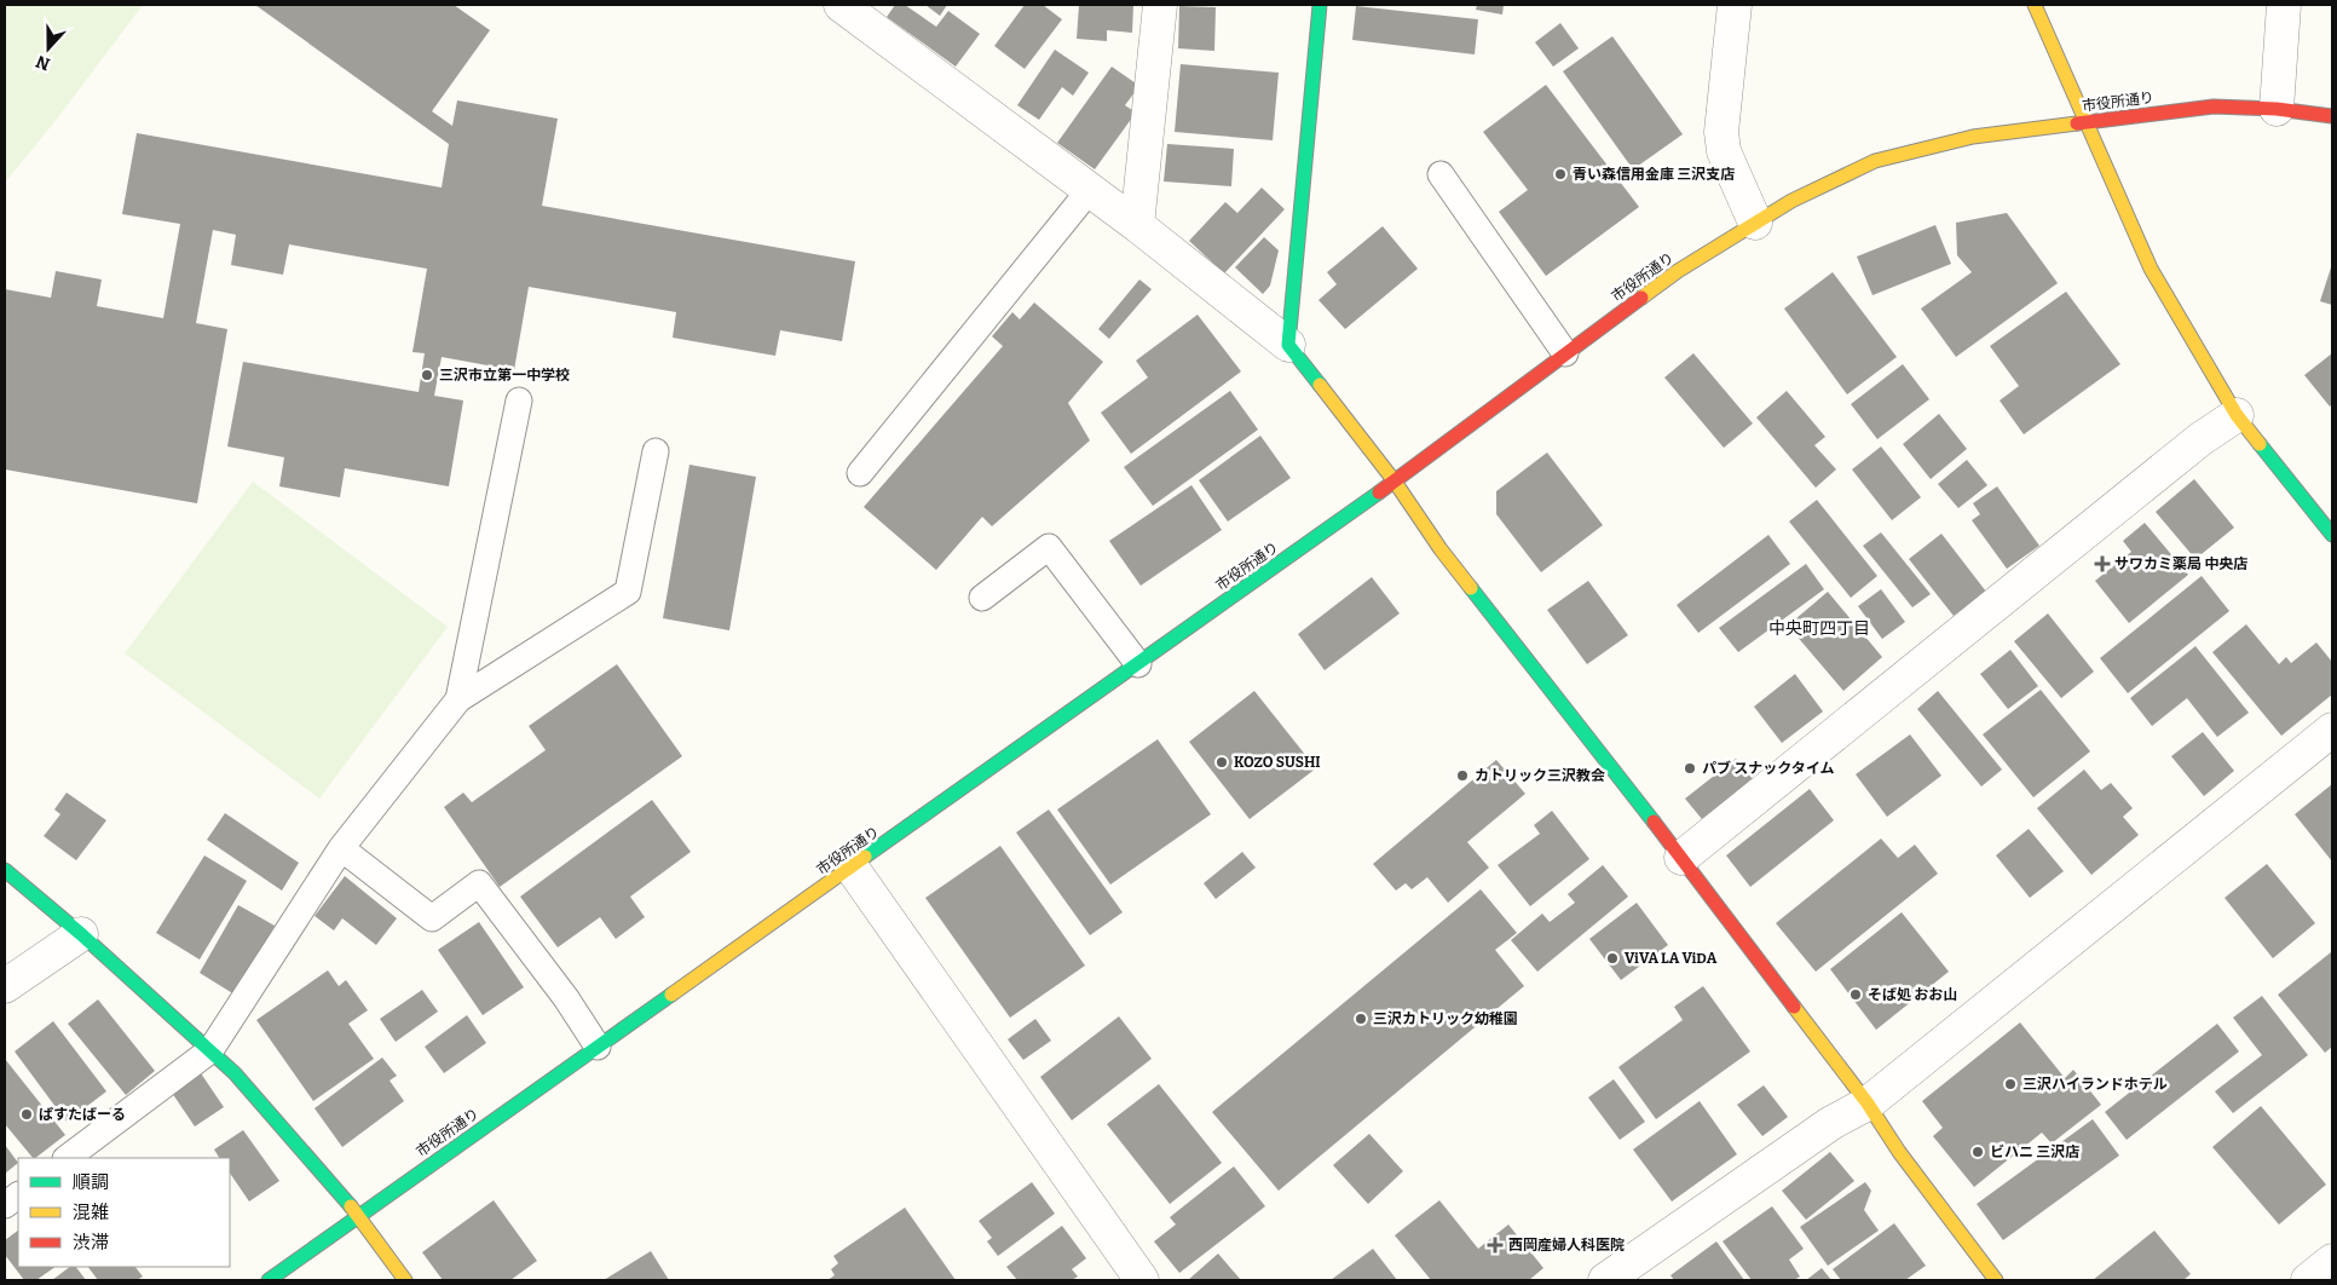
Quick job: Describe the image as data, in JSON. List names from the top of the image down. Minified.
{"streets":{"street":["市役所通り"]},"districts":["中央町四丁目"],"places":{"other":["青い森信用金庫 三沢支店","三沢市立第一中学校","KOZO SUSHI","パブ スナックタイム","カトリック三沢教会","ViVA LA ViDA","そば処 おお山","三沢カトリック幼稚園","三沢ハイランドホテル","ぱすたばーる","ビハニ 三沢店"],"health":["サワカミ薬局 中央店","西岡産婦人科医院"]},"legend":["順調","混雑","渋滞"],"north":"bottom"}
